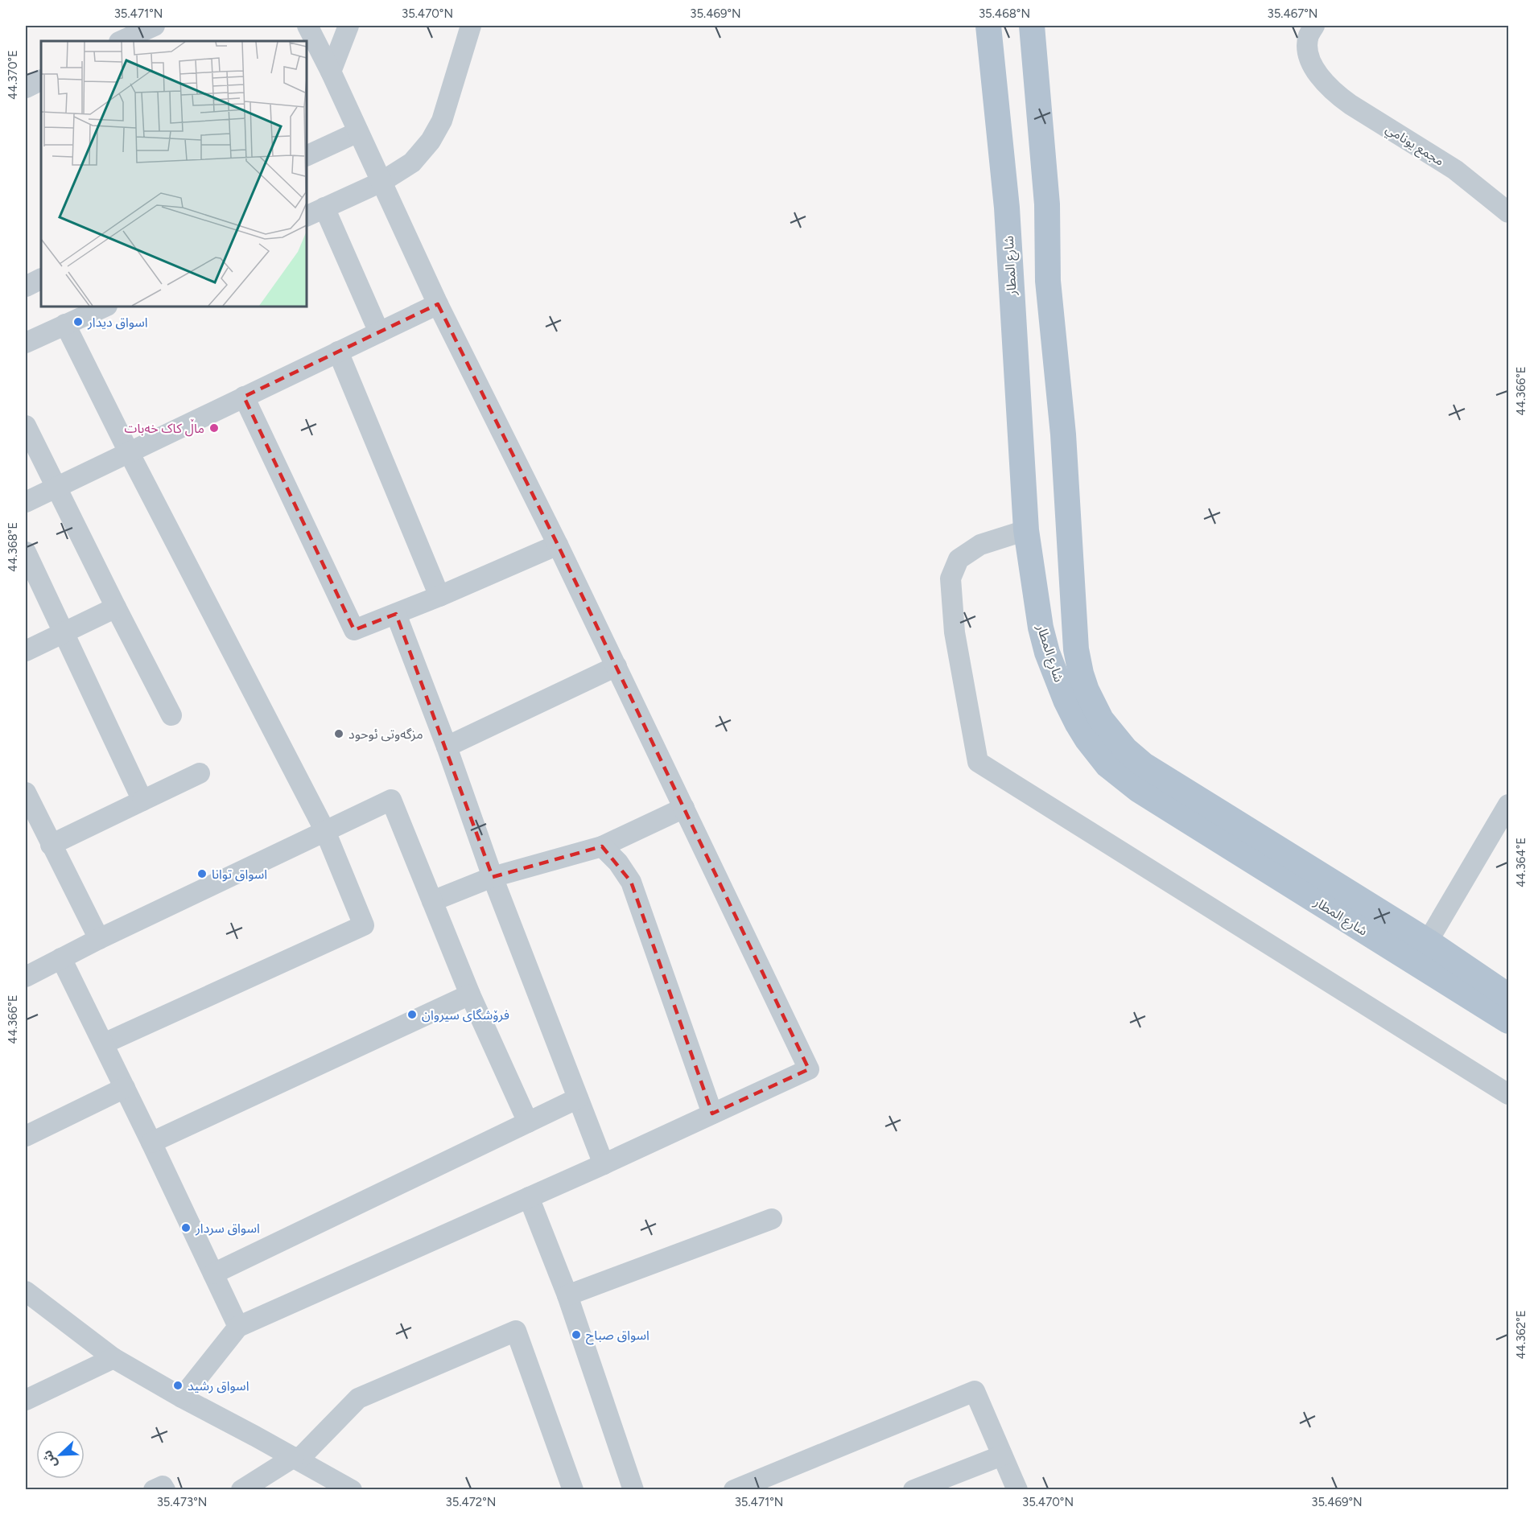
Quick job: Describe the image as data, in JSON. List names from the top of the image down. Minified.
{"streets":{"main road":["شارع المطار"],"street":["مجمع يونامي"]},"places":["اسواق ديدار","ماڵ کاک خەبات","مزگەوتی ئوحود","اسواق توانا","فرۆشگای سیروان","اسواق سردار","اسواق صباح","اسواق رشيد"],"north":"bottom left","coordinates":["35.471°N","35.470°N","35.469°N","35.468°N","35.467°N","44.370°E","44.366°E","44.368°E","44.364°E","44.362°E","35.473°N","35.472°N"]}
